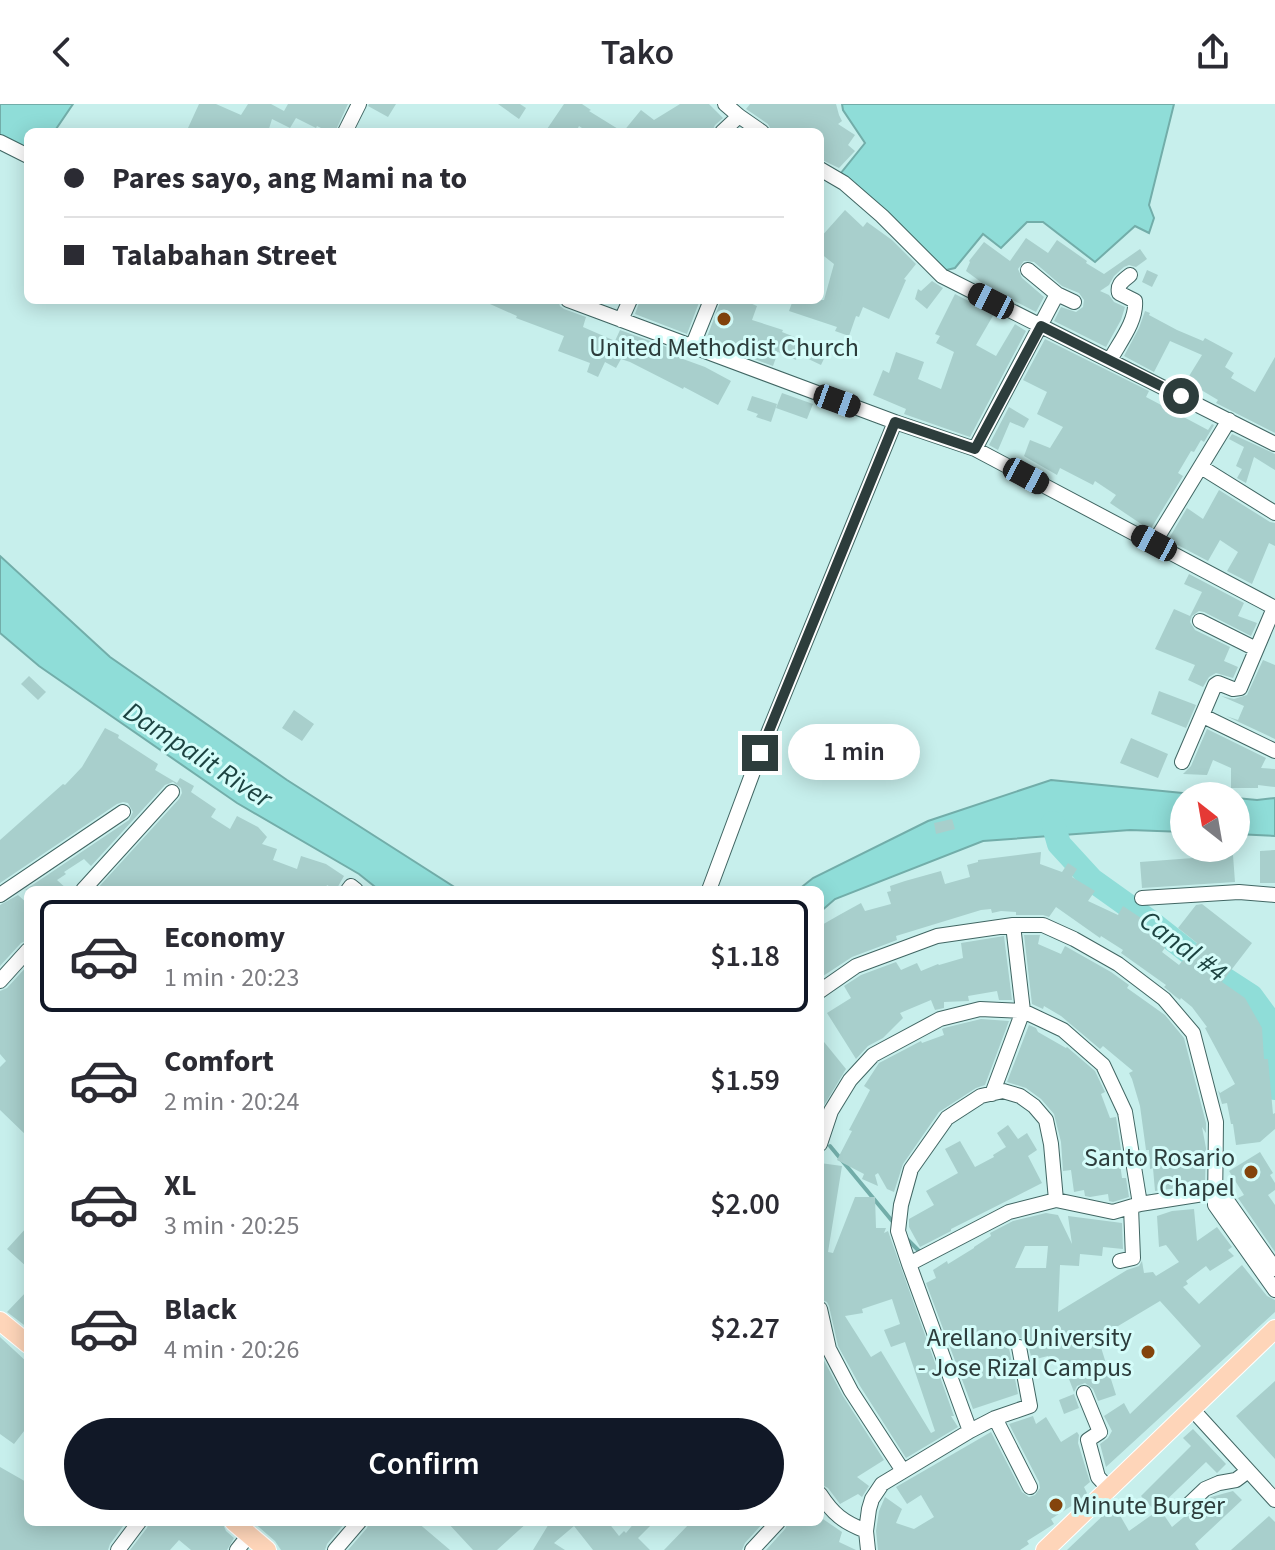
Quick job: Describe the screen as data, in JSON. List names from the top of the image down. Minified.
{"water":["Dampalit River","Canal #4"],"places":["United Methodist Church","Santo Rosario Chapel","Arellano University - Jose Rizal Campus","Minute Burger"],"north":"top left","page":{"header":"Tako","banner":["Pares sayo, ang Mami na to","Talabahan Street"],"bubble":"1 min","list":[{"name":"Economy","note":"1 min · 20:23","value":"$1.18"},{"name":"Comfort","note":"2 min · 20:24","value":"$1.59"},{"name":"XL","note":"3 min · 20:25","value":"$2.00"},{"name":"Black","note":"4 min · 20:26","value":"$2.27"}],"buttons":"Confirm"}}
